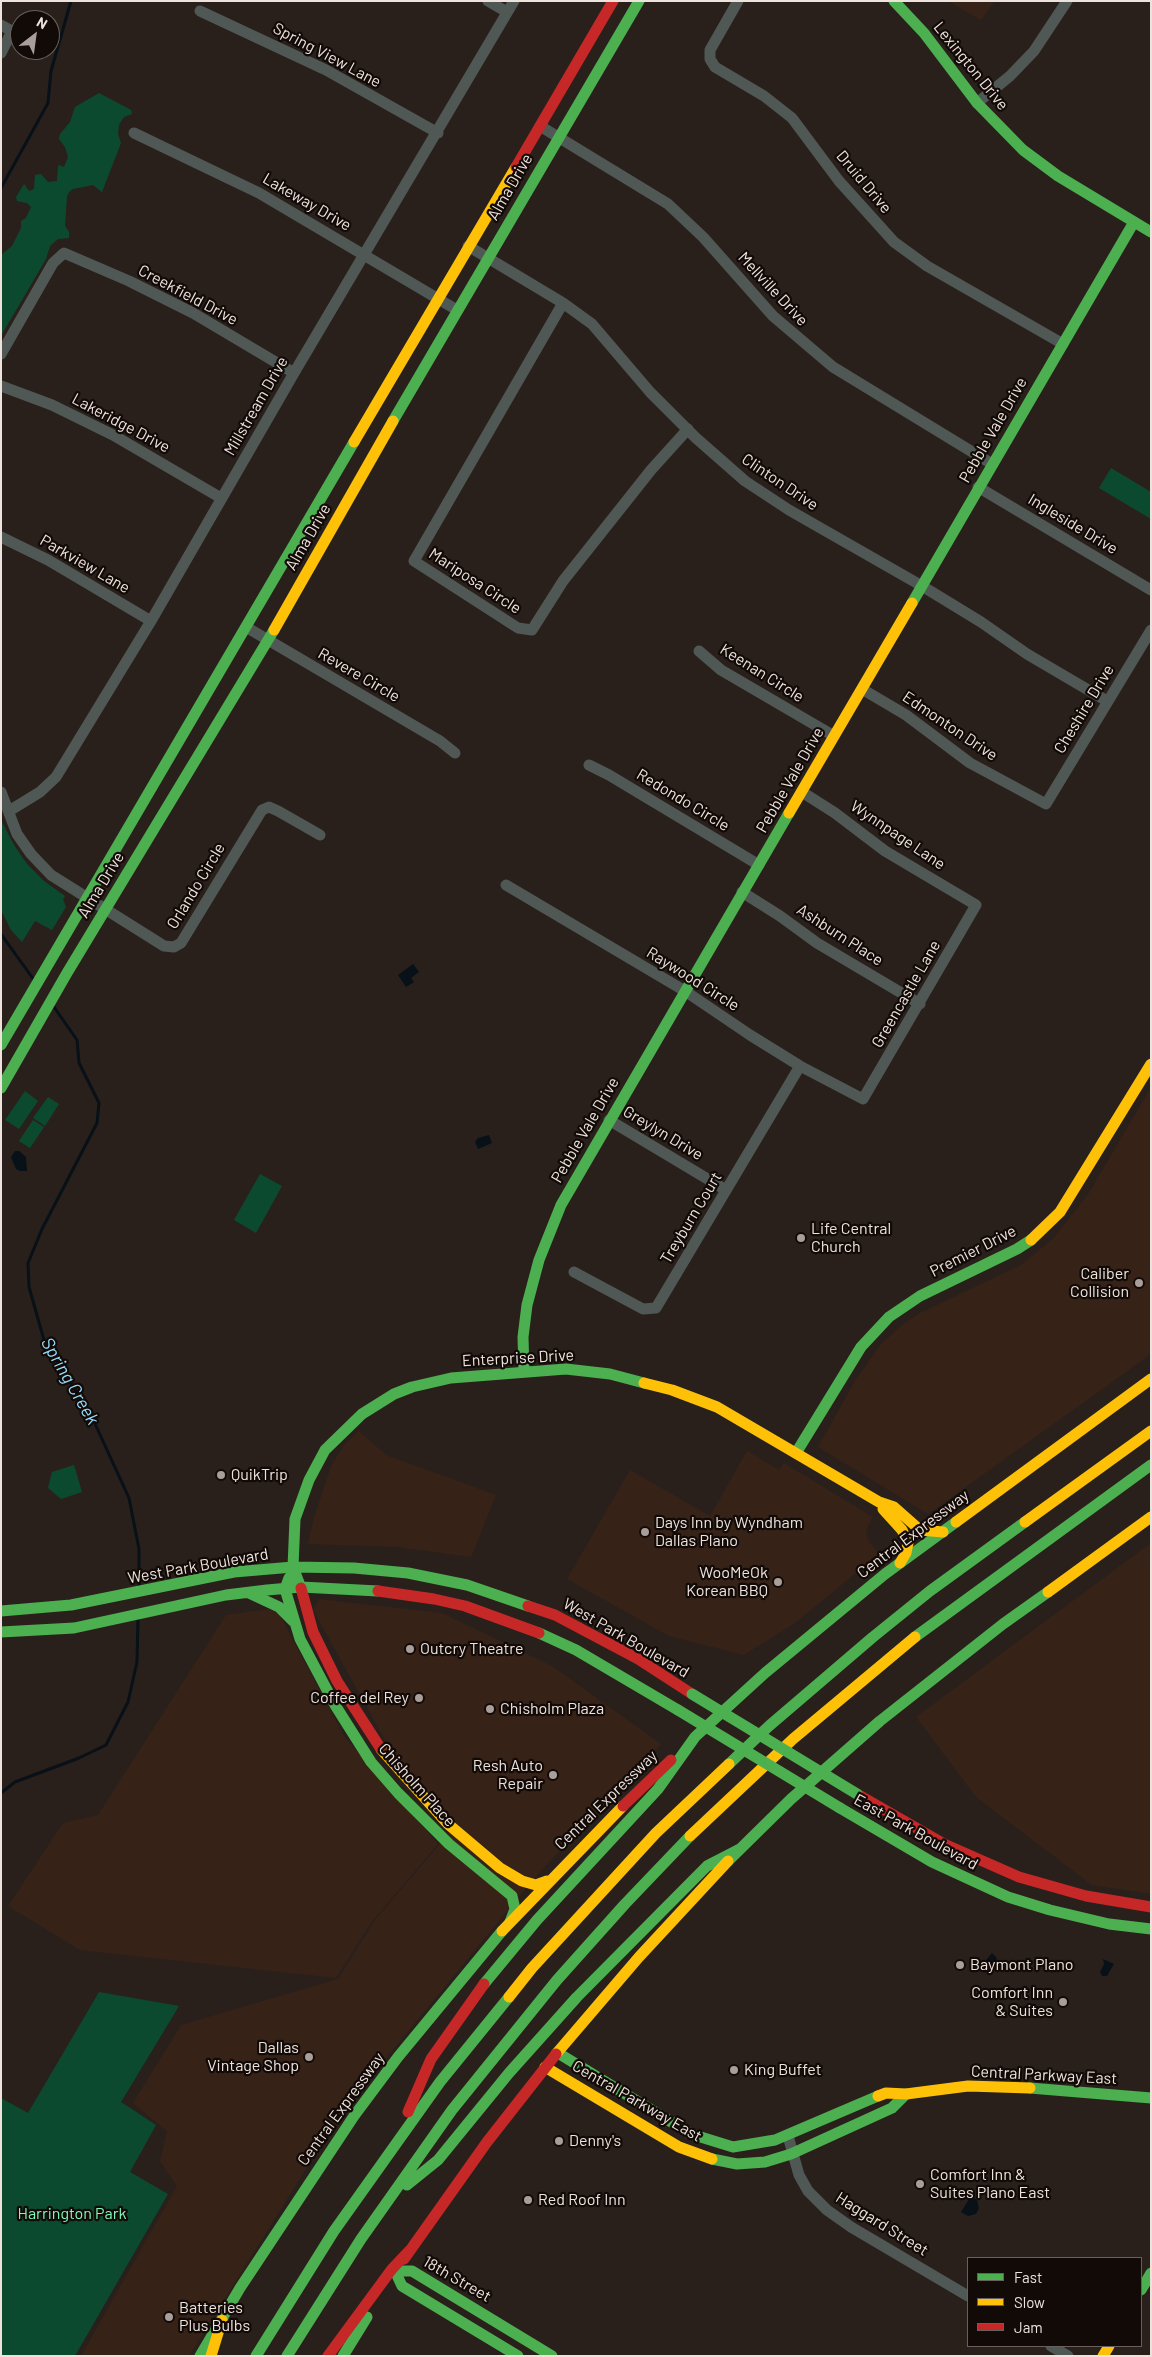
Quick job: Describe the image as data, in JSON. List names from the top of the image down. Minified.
{"streets":{"main road":["Lexington Drive","Alma Drive","Pebble Vale Drive","Premier Drive","Enterprise Drive","Central Expressway","West Park Boulevard","Chisholm Place","East Park Boulevard","Central Parkway East","18th Street"],"street":["Spring View Lane","Druid Drive","Lakeway Drive","Mellville Drive","Creekfield Drive","Millstream Drive","Lakeridge Drive","Clinton Drive","Ingleside Drive","Parkview Lane","Mariposa Circle","Keenan Circle","Revere Circle","Cheshire Drive","Edmonton Drive","Redondo Circle","Wynnpage Lane","Orlando Circle","Ashburn Place","Raywood Circle","Greencastle Lane","Greylyn Drive","Treyburn Court","Haggard Street"]},"crossings":[["Spring View Lane","Millstream Drive"],["Lexington Drive","Pebble Vale Drive"],["Druid Drive","Pebble Vale Drive"],["Alma Drive","Lakeway Drive"],["Alma Drive","Mellville Drive"],["Alma Drive","Clinton Drive"],["Alma Drive","Revere Circle"],["Alma Drive","Orlando Circle"],["Lakeway Drive","Millstream Drive"],["Mellville Drive","Pebble Vale Drive"],["Creekfield Drive","Millstream Drive"],["Millstream Drive","Lakeridge Drive"],["Millstream Drive","Parkview Lane"],["Millstream Drive","Orlando Circle"],["Pebble Vale Drive","Clinton Drive"],["Pebble Vale Drive","Ingleside Drive"],["Pebble Vale Drive","Keenan Circle"],["Pebble Vale Drive","Edmonton Drive"],["Pebble Vale Drive","Redondo Circle"],["Pebble Vale Drive","Wynnpage Lane"],["Pebble Vale Drive","Ashburn Place"],["Pebble Vale Drive","Raywood Circle"],["Pebble Vale Drive","Greylyn Drive"],["Pebble Vale Drive","Enterprise Drive"],["Clinton Drive","Mariposa Circle"],["Clinton Drive","Cheshire Drive"],["Cheshire Drive","Edmonton Drive"],["Wynnpage Lane","Greencastle Lane"],["Ashburn Place","Greencastle Lane"],["Raywood Circle","Greencastle Lane"],["Raywood Circle","Treyburn Court"],["Greylyn Drive","Treyburn Court"],["Premier Drive","Enterprise Drive"],["Enterprise Drive","Central Expressway"],["Enterprise Drive","West Park Boulevard"],["Enterprise Drive","Chisholm Place"],["Central Expressway","Chisholm Place"],["West Park Boulevard","Chisholm Place"],["West Park Boulevard","East Park Boulevard"],["Central Parkway East","Haggard Street"]],"water":["Spring Creek"],"parks":["Harrington Park"],"places":["Life Central Church","Caliber Collision","QuikTrip","Days Inn by Wyndham Dallas Plano","WooMeOk Korean BBQ","Outcry Theatre","Coffee del Rey","Chisholm Plaza","Resh Auto Repair","Baymont Plano","Comfort Inn & Suites","Dallas Vintage Shop","King Buffet","Denny's","Comfort Inn & Suites Plano East","Red Roof Inn","Batteries Plus Bulbs"],"legend":["Fast","Slow","Jam"],"north":"top right"}
